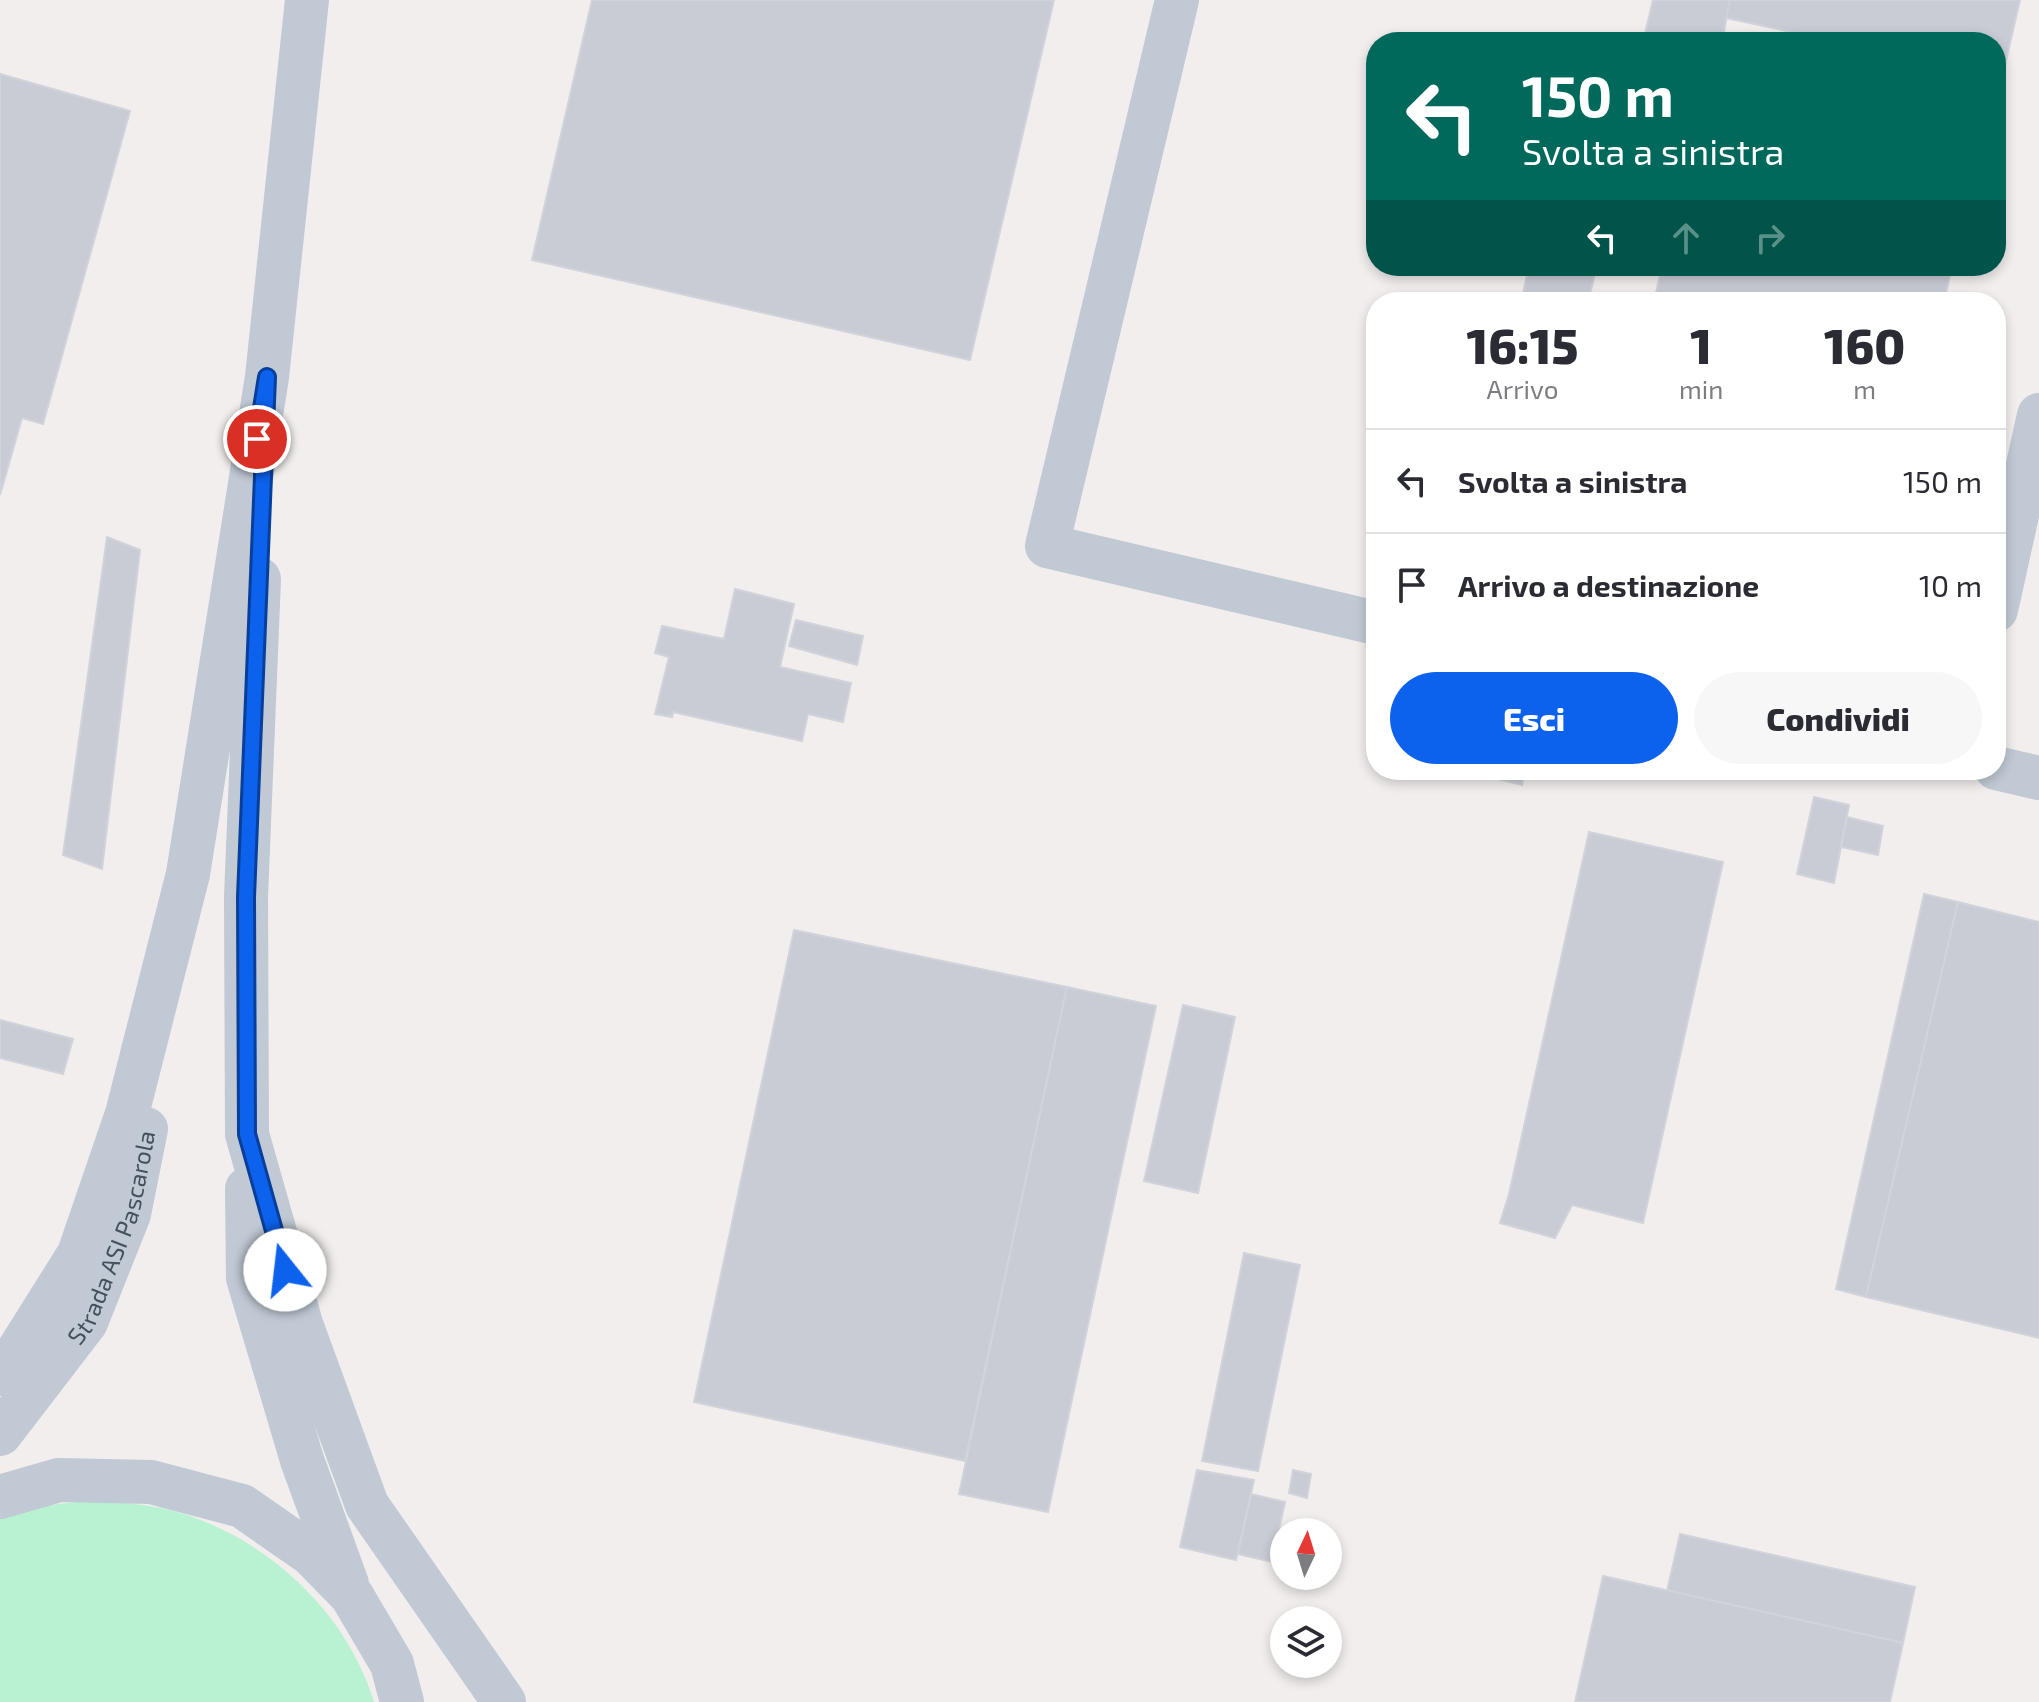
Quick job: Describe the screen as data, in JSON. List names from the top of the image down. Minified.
{"streets":{"street":["Strada ASI Pascarola"]},"north":"top","page":{"turn":["150 m","Svolta a sinistra"],"eta":["16:15","Arrivo","1","min","160","m"],"list":[{"name":"Svolta a sinistra","value":"150 m"},{"name":"Arrivo a destinazione","value":"10 m"}],"buttons":["Esci","Condividi"]}}
